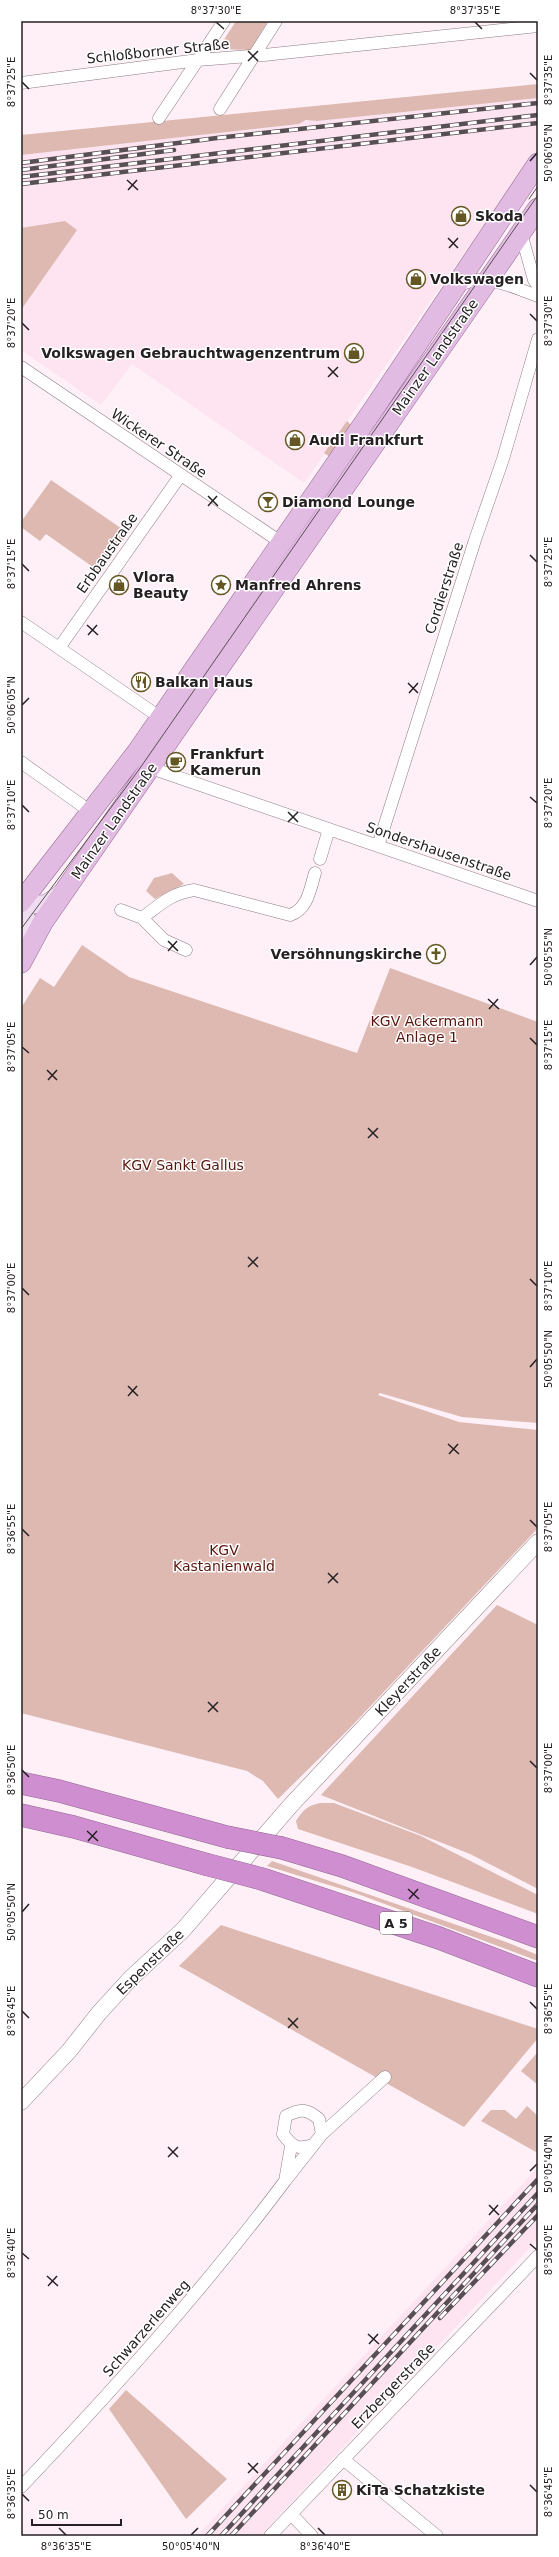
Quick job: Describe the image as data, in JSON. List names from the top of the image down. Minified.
{"streets":{"highway":["A 5"],"main road":["Mainzer Landstraße"],"street":["Schloßborner Straße","Wickerer Straße","Erbbaustraße","Cordierstraße","Sondershausenstraße","Kleyerstraße","Espenstraße","Schwarzerlenweg","Erzbergerstraße"]},"crossings":[["Mainzer Landstraße","Wickerer Straße"],["Mainzer Landstraße","Sondershausenstraße"],["Wickerer Straße","Erbbaustraße"],["Cordierstraße","Sondershausenstraße"],["Kleyerstraße","Espenstraße"]],"parks":["KGV Ackermann Anlage 1","KGV Sankt Gallus","KGV Kastanienwald"],"places":{"shop":["Skoda","Volkswagen","Volkswagen Gebrauchtwagenzentrum","Audi Frankfurt","Vlora Beauty"],"bar":["Diamond Lounge"],"place":["Manfred Ahrens"],"restaurant":["Balkan Haus"],"cafe":["Frankfurt Kamerun"],"church":["Versöhnungskirche"],"building":["KiTa Schatzkiste"]},"scale_bar":"50 m","coordinates":["8°37'30\"E","8°37'35\"E","8°37'25\"E","50°06'05\"N","8°37'20\"E","8°37'15\"E","8°37'10\"E","50°05'55\"N","8°37'05\"E","8°37'00\"E","50°05'50\"N","8°36'55\"E","8°36'50\"E","8°36'45\"E","50°05'40\"N","8°36'40\"E","8°36'35\"E"]}
